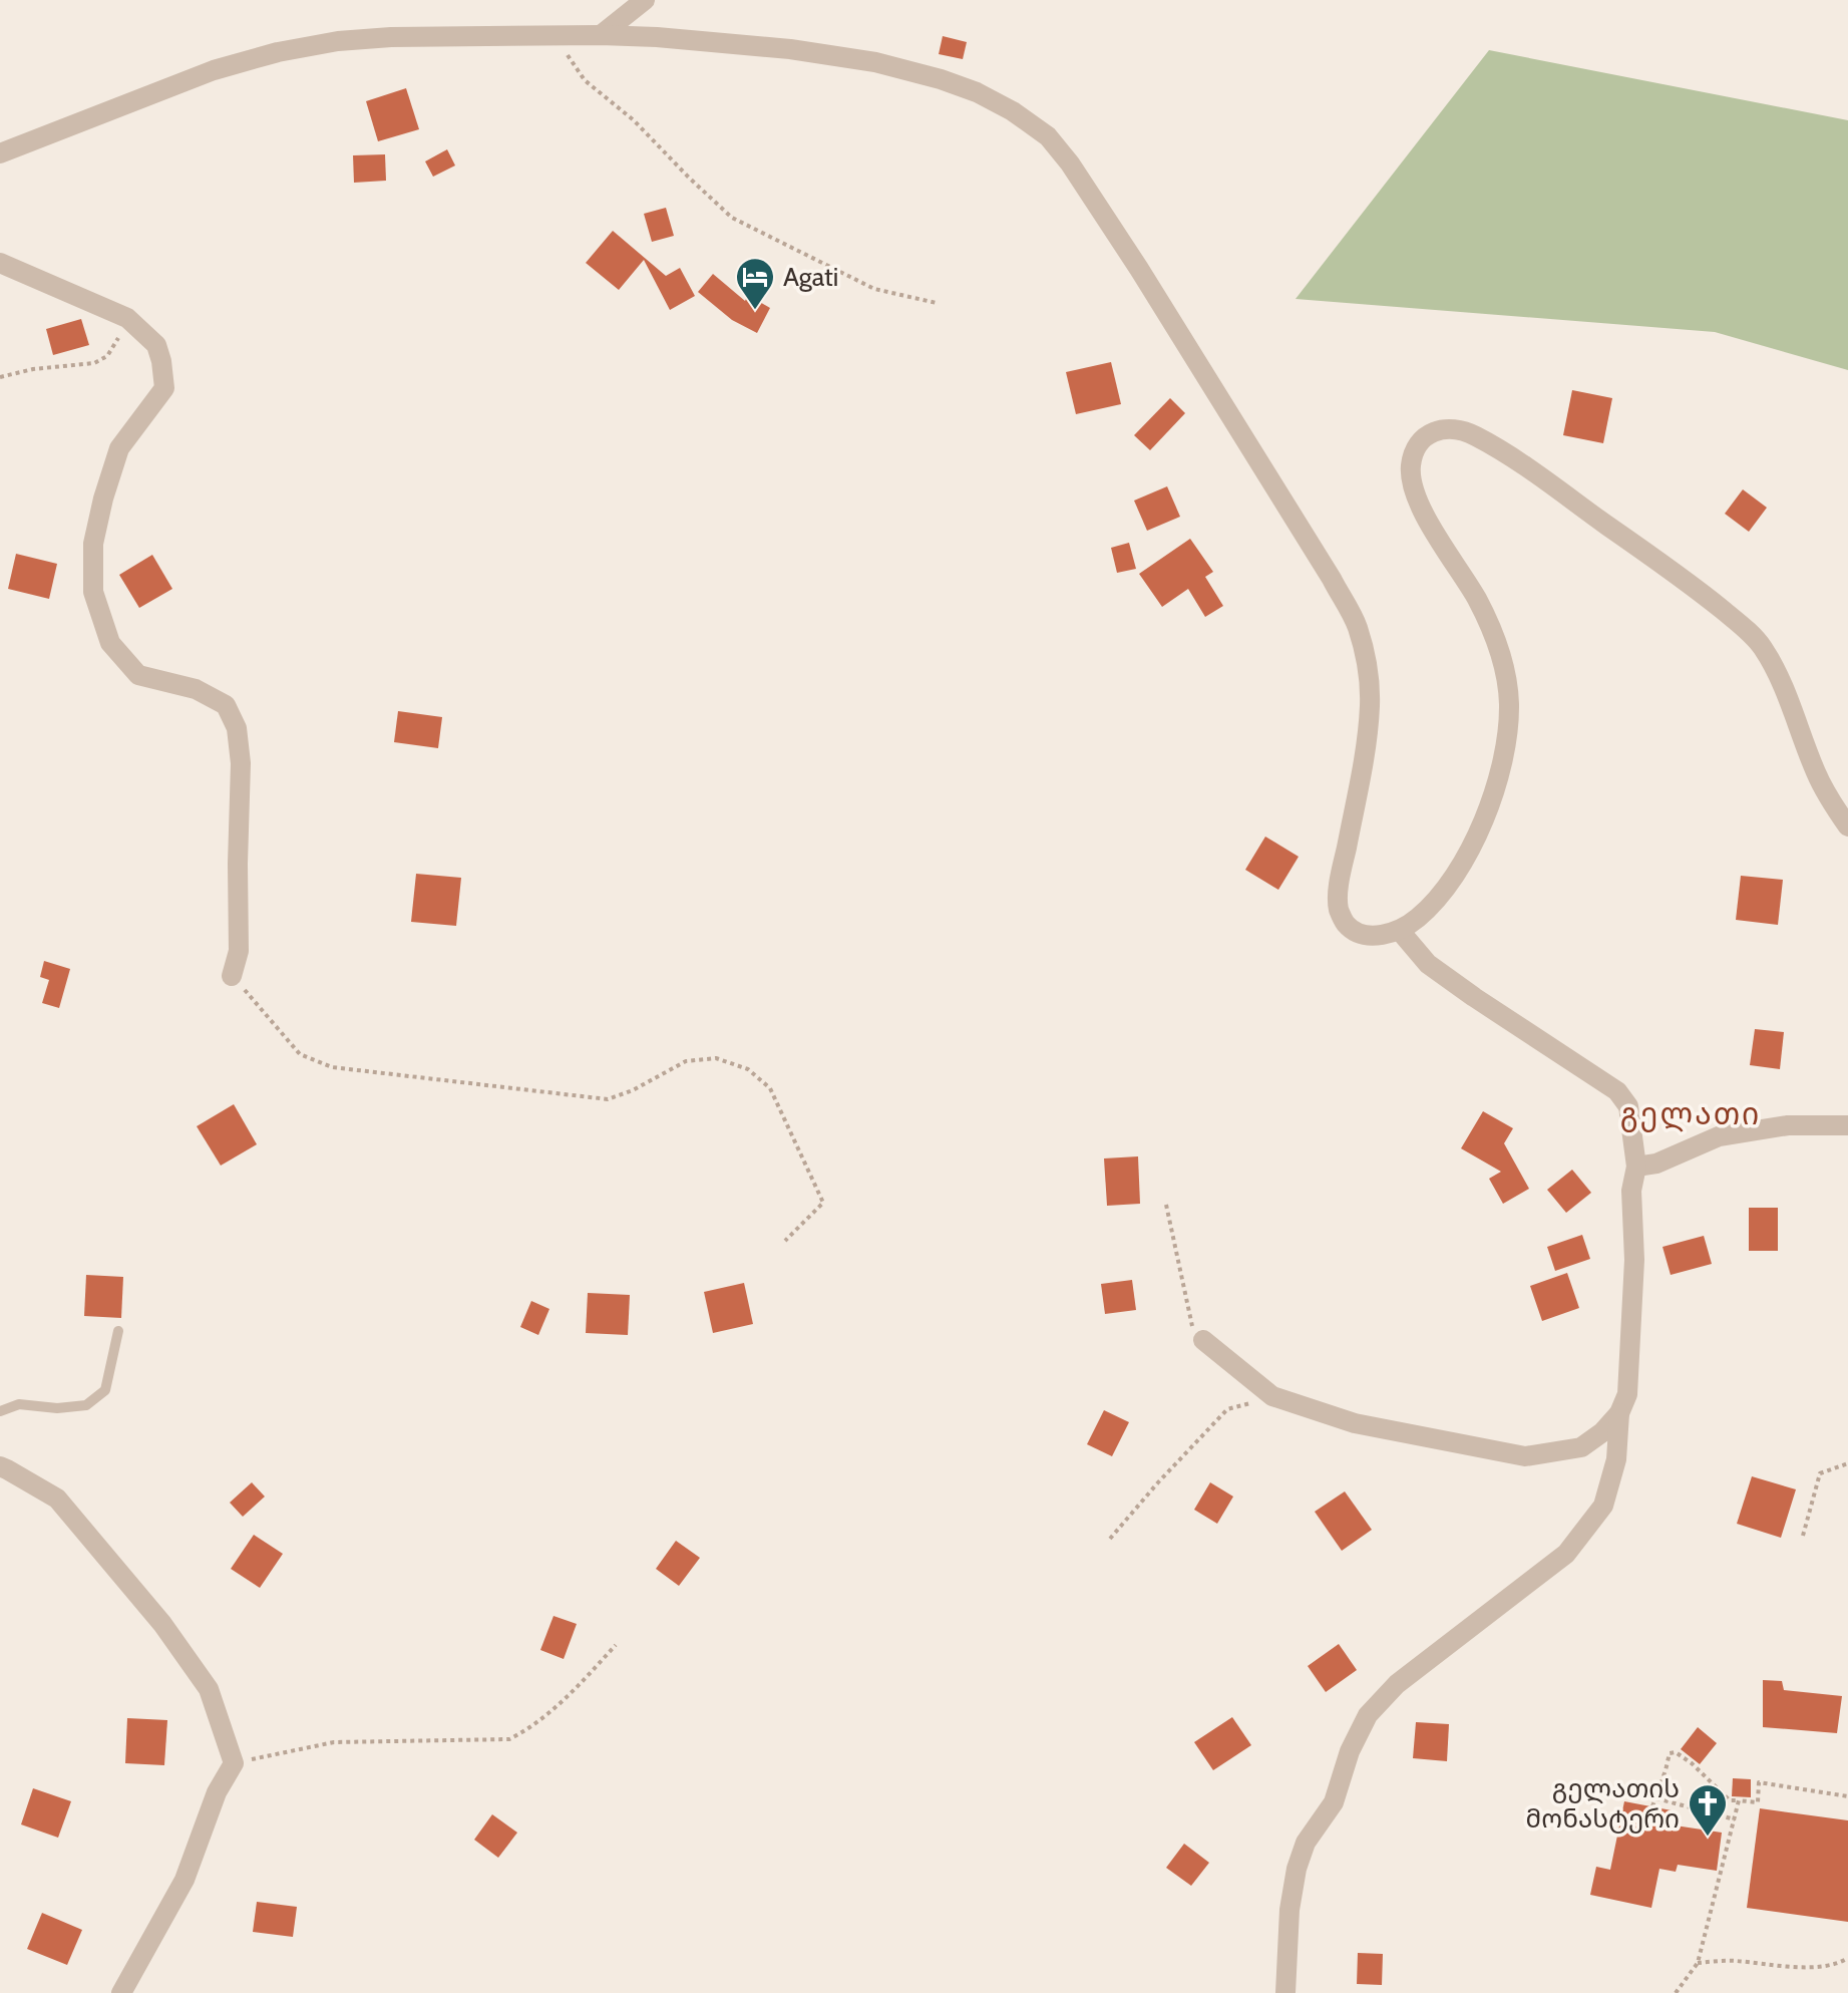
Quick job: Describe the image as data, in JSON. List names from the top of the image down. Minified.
{"districts":["გელათი"],"places":{"hotel":["Agati"],"church":["გელათის მონასტერი"]}}
